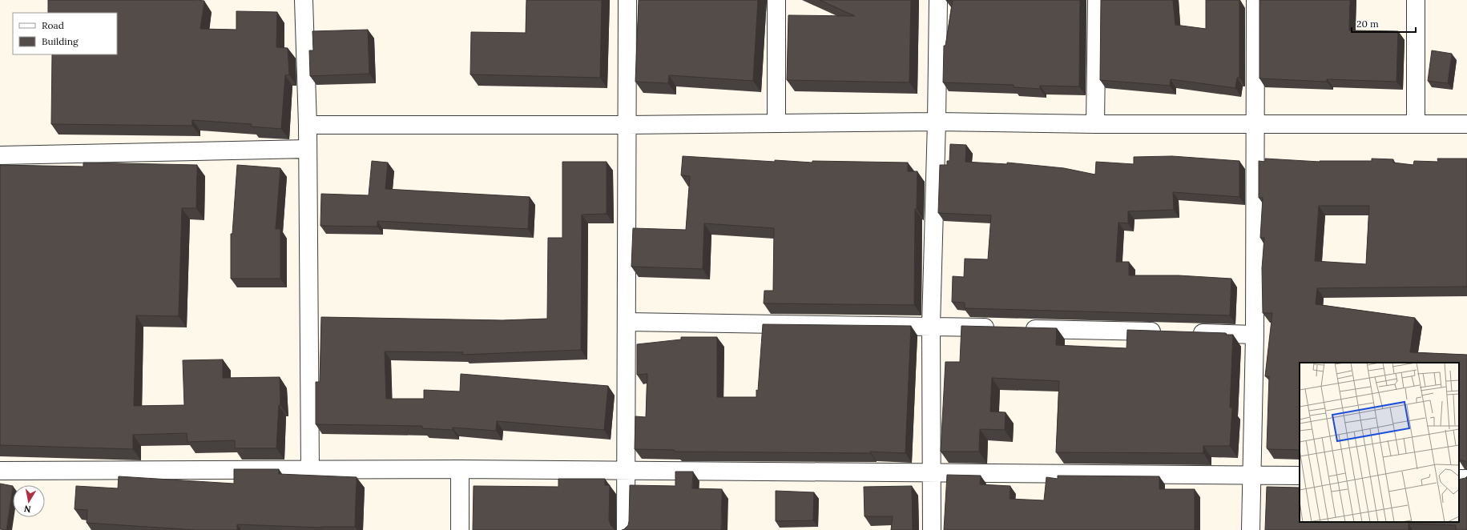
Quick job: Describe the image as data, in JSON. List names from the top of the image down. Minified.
{"legend":["Road","Building"],"scale_bar":"20 m","north":"bottom"}
